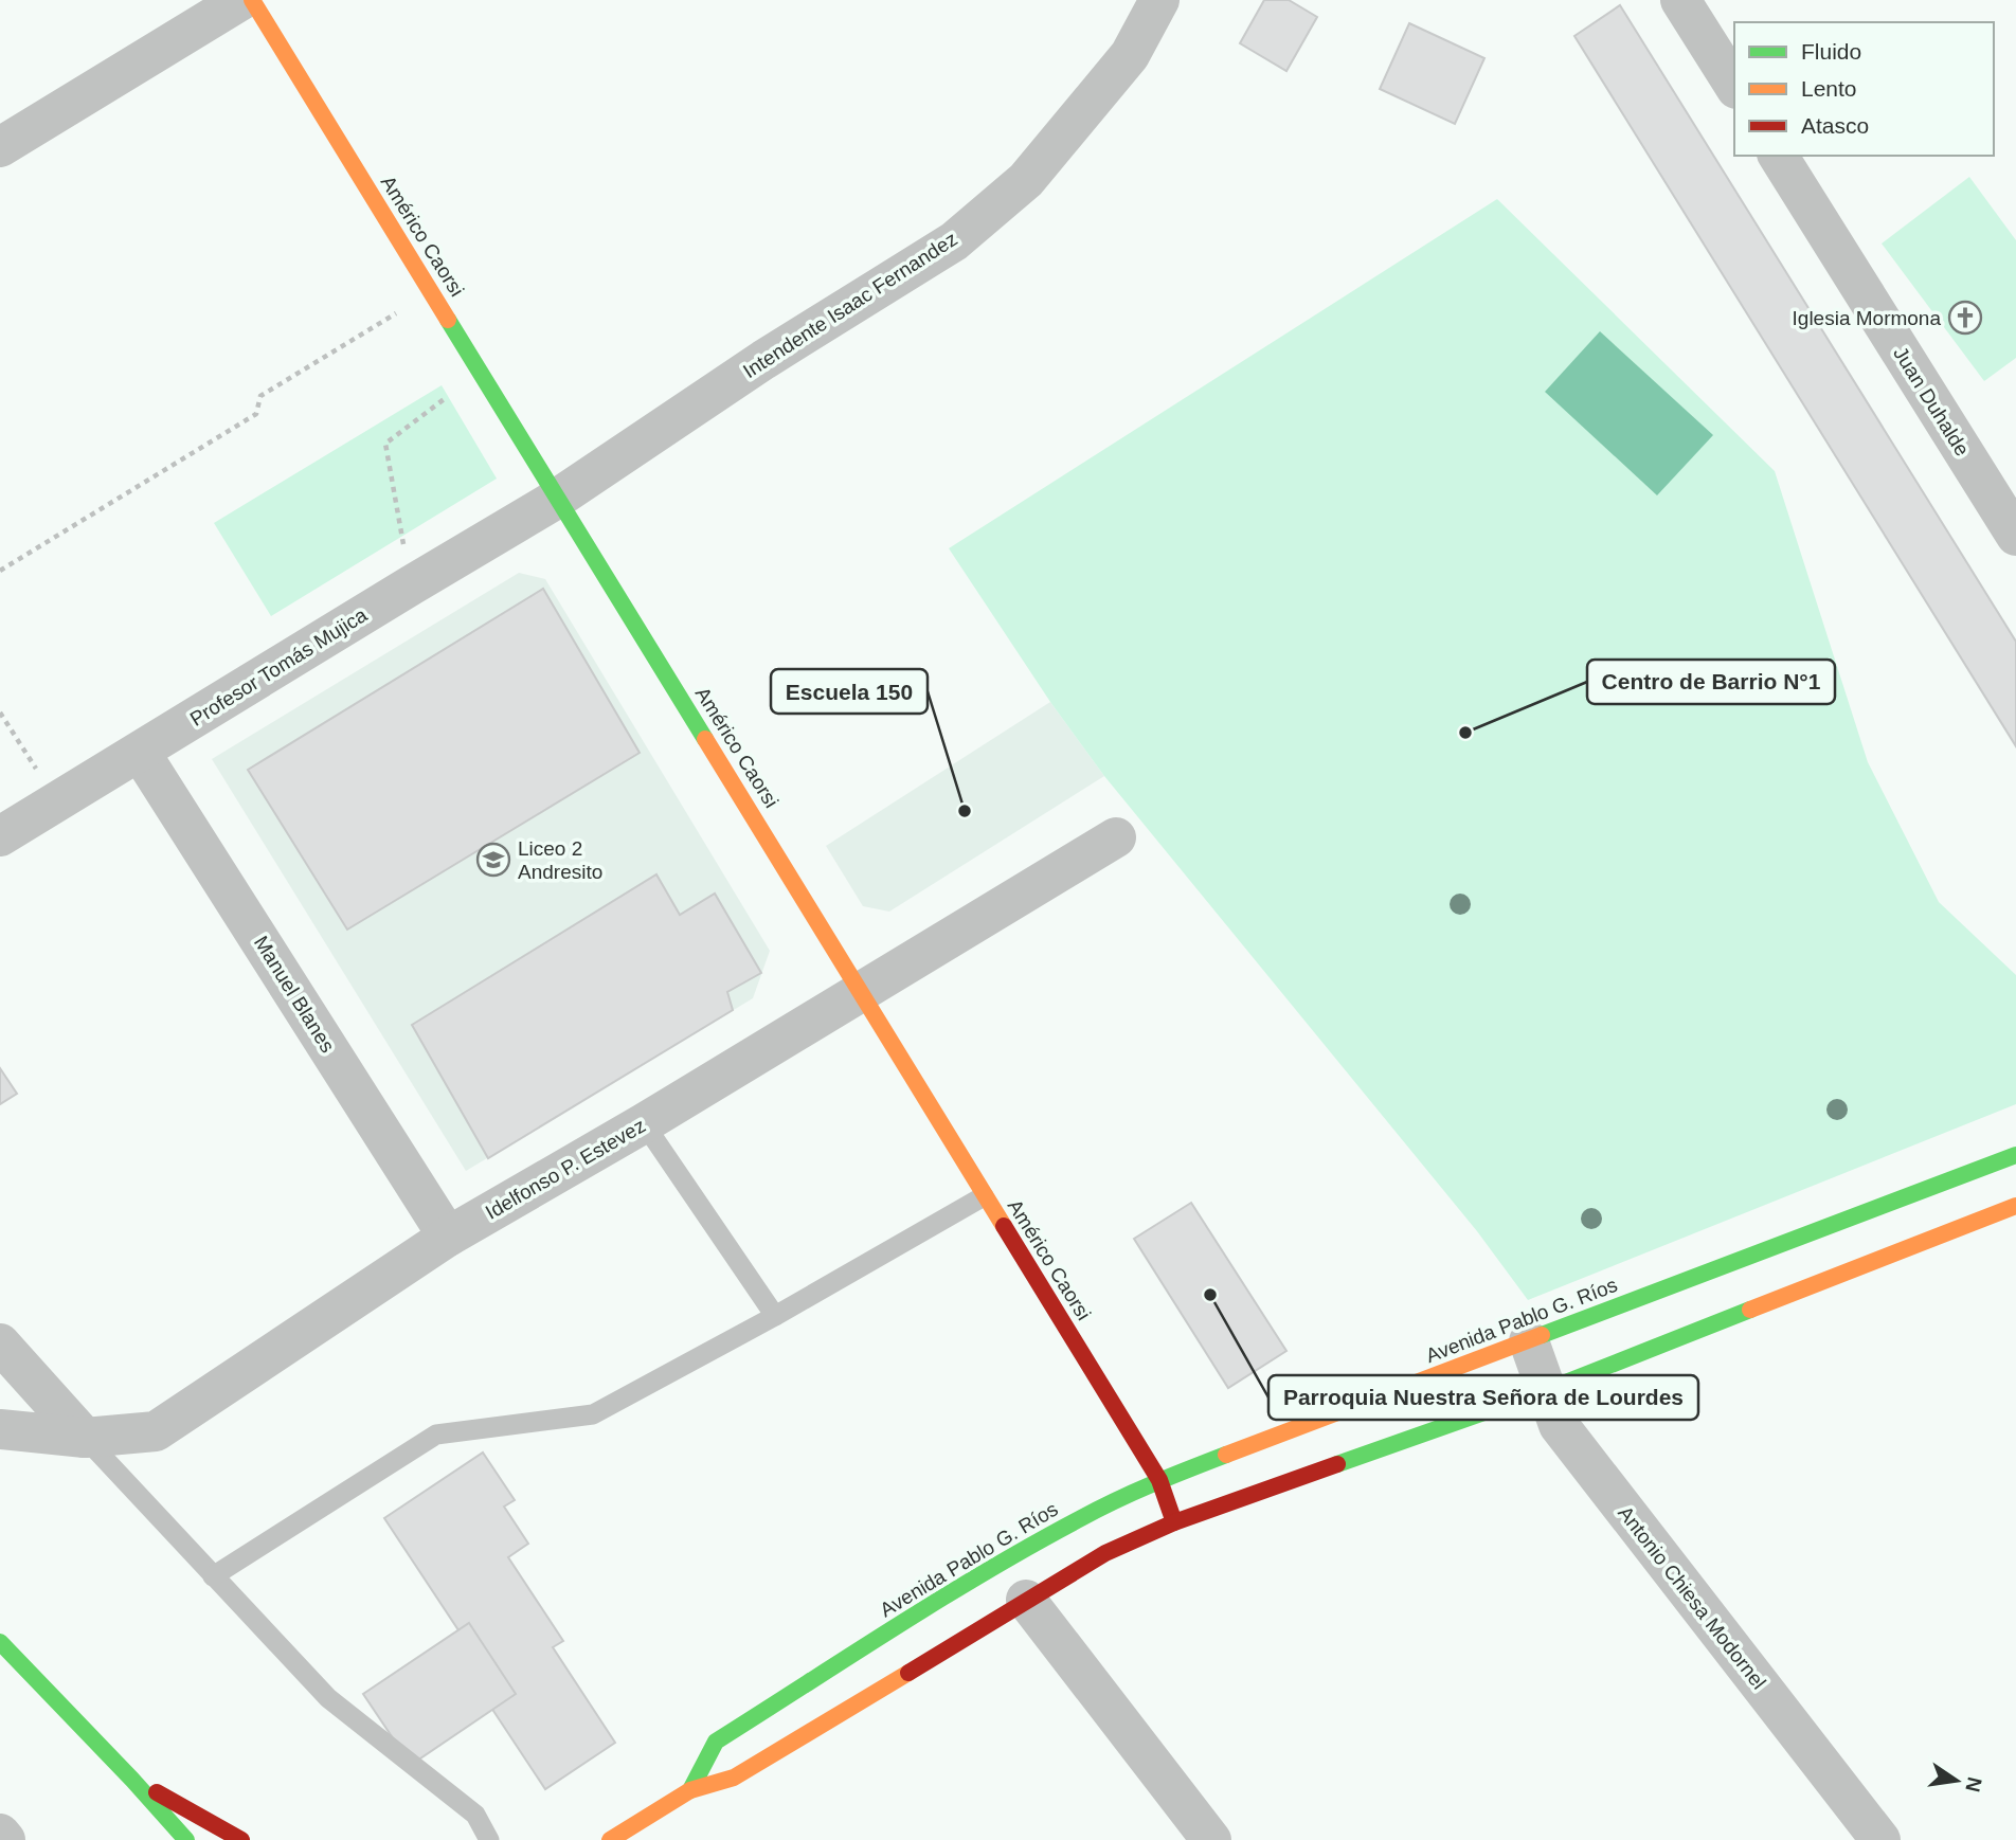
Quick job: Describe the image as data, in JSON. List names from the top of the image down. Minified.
{"streets":{"main road":["Américo Caorsi","Avenida Pablo G. Ríos"],"street":["Intendente Isaac Fernandez","Juan Duhalde","Profesor Tomás Mujica","Manuel Blanes","Idelfonso P. Estevez","Antonio Chiesa Modornel"]},"crossings":[["Américo Caorsi","Intendente Isaac Fernandez"],["Américo Caorsi","Profesor Tomás Mujica"],["Américo Caorsi","Idelfonso P. Estevez"],["Américo Caorsi","Avenida Pablo G. Ríos"],["Intendente Isaac Fernandez","Profesor Tomás Mujica"],["Profesor Tomás Mujica","Manuel Blanes"],["Manuel Blanes","Idelfonso P. Estevez"],["Avenida Pablo G. Ríos","Antonio Chiesa Modornel"]],"places":{"church":["Iglesia Mormona"],"other":["Centro de Barrio N°1","Escuela 150","Parroquia Nuestra Señora de Lourdes"],"school or university":["Liceo 2 Andresito"]},"legend":["Fluido","Lento","Atasco"],"north":"right"}
